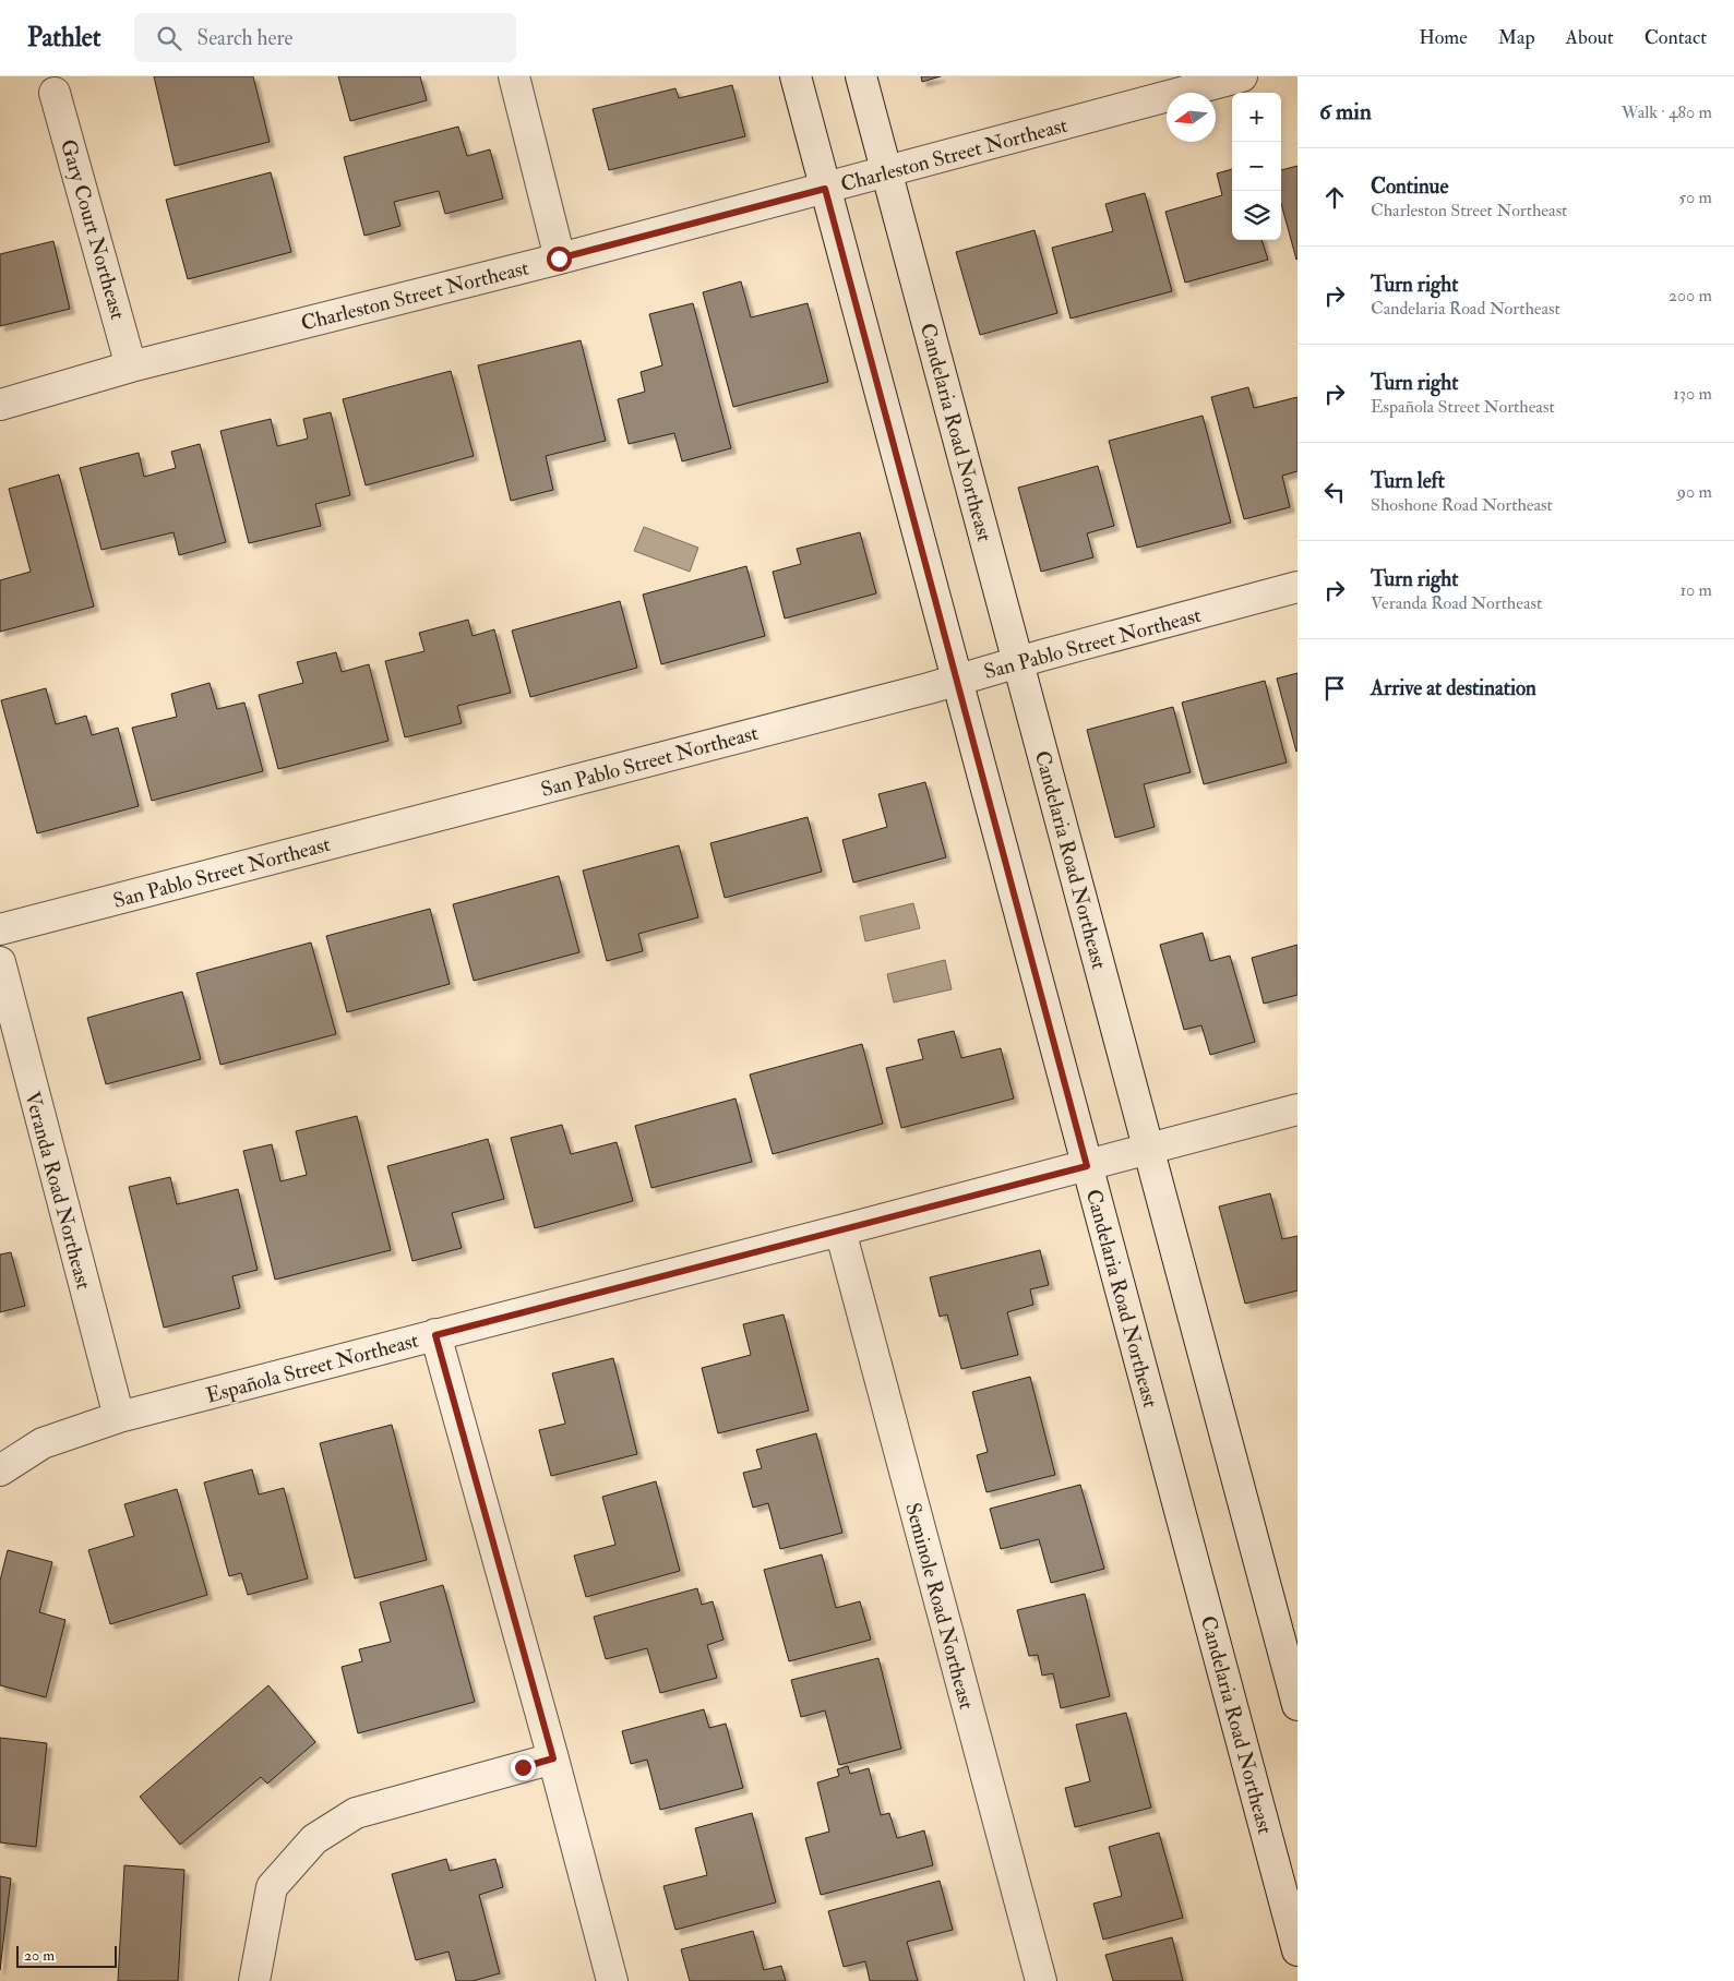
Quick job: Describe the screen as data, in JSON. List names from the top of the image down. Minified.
{"streets":{"street":["Charleston Street Northeast","Gary Court Northeast","Candelaria Road Northeast","San Pablo Street Northeast","Veranda Road Northeast","Española Street Northeast","Seminole Road Northeast"]},"crossings":[["Charleston Street Northeast","Gary Court Northeast"],["Charleston Street Northeast","Candelaria Road Northeast"],["Candelaria Road Northeast","San Pablo Street Northeast"],["Candelaria Road Northeast","Española Street Northeast"],["Veranda Road Northeast","Española Street Northeast"],["Española Street Northeast","Seminole Road Northeast"]],"scale_bar":"20 m","north":"left","page":{"header":"Pathlet","search":"Search here","nav":["Home","Map","About","Contact"],"heading":["6 min","Walk · 480 m"],"map_buttons":["+","−"],"list":[["Continue","Charleston Street Northeast","50 m"],["Turn right","Candelaria Road Northeast","200 m"],["Turn right","Española Street Northeast","130 m"],["Turn left","Shoshone Road Northeast","90 m"],["Turn right","Veranda Road Northeast","10 m"],"Arrive at destination"],"scale":"20 m"}}
